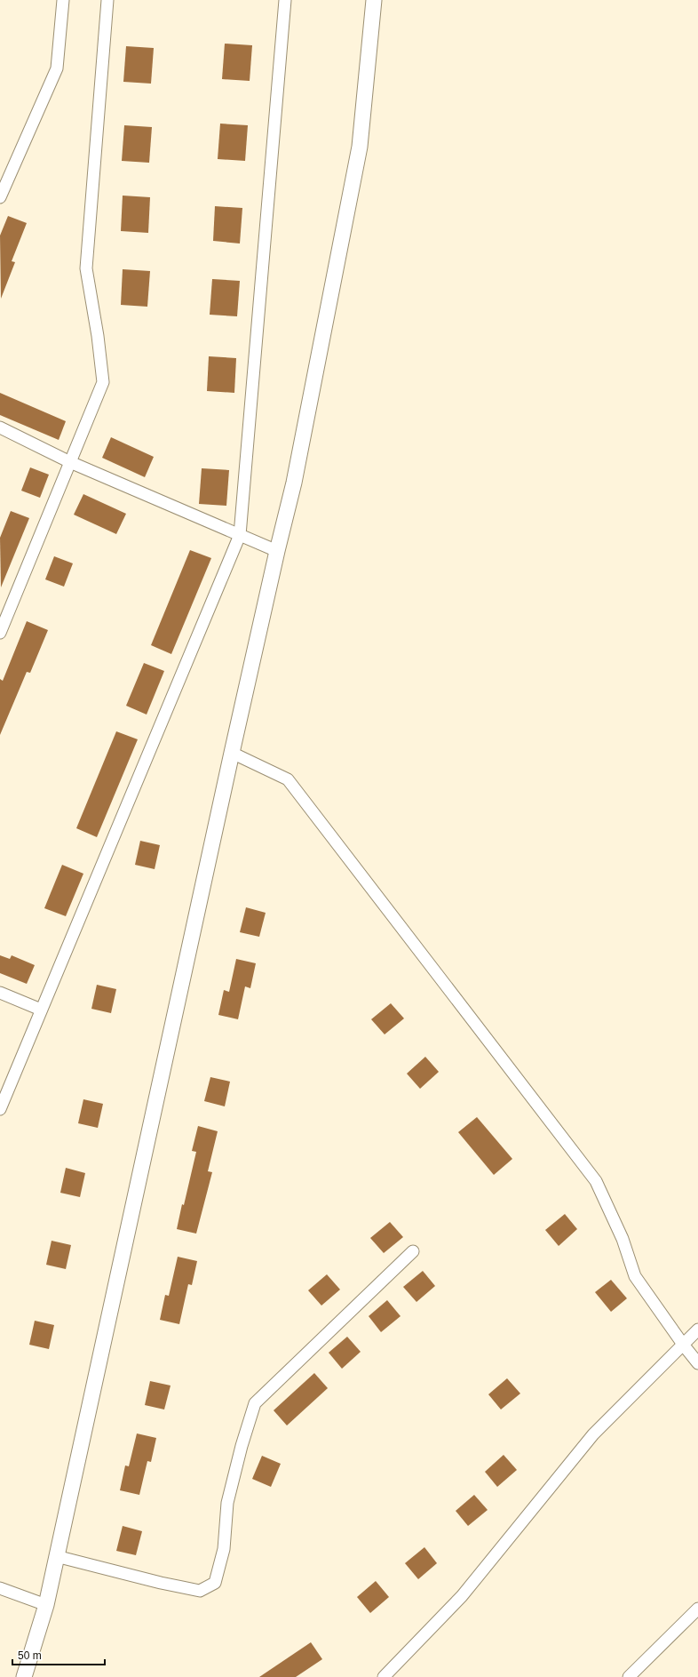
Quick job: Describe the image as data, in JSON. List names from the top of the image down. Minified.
{"scale_bar":"50 m"}
